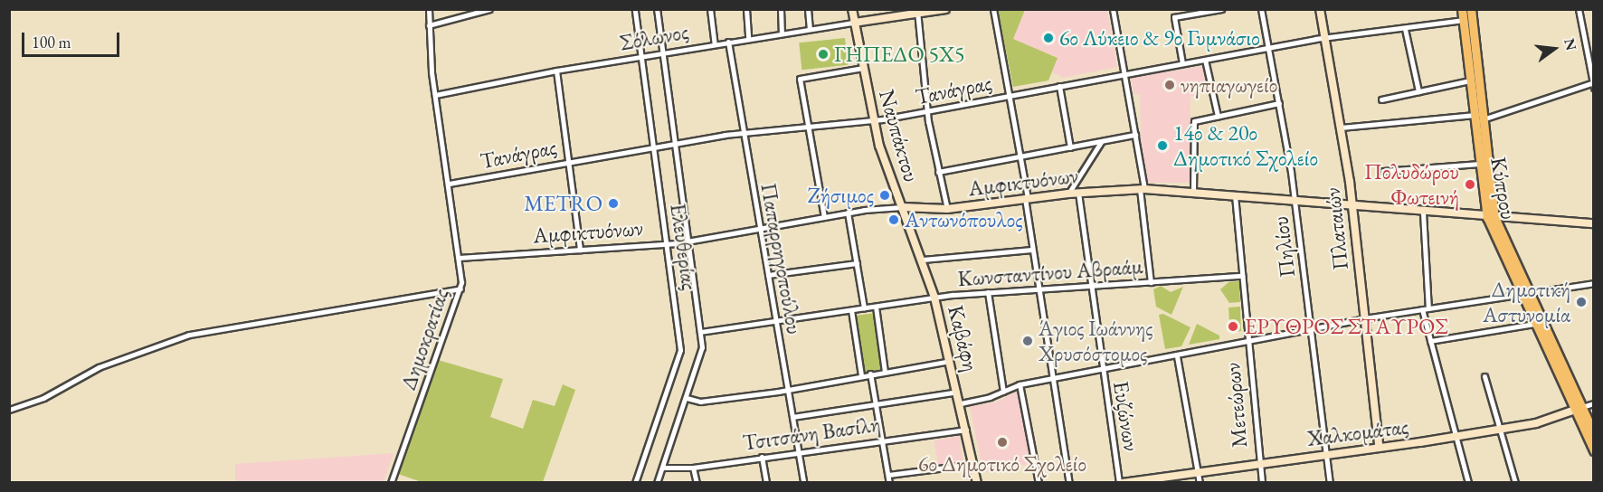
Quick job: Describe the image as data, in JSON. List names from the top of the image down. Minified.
{"streets":{"main road":["Κύπρου"],"street":["Σόλωνος","Τανάγρας","Ναυπάκτου","Αμφικτυόνων","Πλαταιών","Ελευθερίας","Πηλίου","Παπαρρηγοπούλου","Κωνσταντίνου Αβραάμ","Καβάφη","Δημοκρατίας","Μετεώρων","Ευζώνων","Χαλκομάτας","Τσιτσάνη Βασίλη"]},"crossings":[["Σόλωνος","Ναυπάκτου"],["Σόλωνος","Ελευθερίας"],["Σόλωνος","Παπαρρηγοπούλου"],["Σόλωνος","Δημοκρατίας"],["Τανάγρας","Ναυπάκτου"],["Τανάγρας","Κύπρου"],["Τανάγρας","Πλαταιών"],["Τανάγρας","Ελευθερίας"],["Τανάγρας","Πηλίου"],["Τανάγρας","Παπαρρηγοπούλου"],["Τανάγρας","Δημοκρατίας"],["Ναυπάκτου","Αμφικτυόνων"],["Ναυπάκτου","Καβάφη"],["Αμφικτυόνων","Κύπρου"],["Αμφικτυόνων","Πλαταιών"],["Αμφικτυόνων","Ελευθερίας"],["Αμφικτυόνων","Πηλίου"],["Αμφικτυόνων","Παπαρρηγοπούλου"],["Αμφικτυόνων","Καβάφη"],["Αμφικτυόνων","Δημοκρατίας"],["Αμφικτυόνων","Μετεώρων"],["Αμφικτυόνων","Ευζώνων"],["Κύπρου","Χαλκομάτας"],["Πλαταιών","Χαλκομάτας"],["Ελευθερίας","Κωνσταντίνου Αβραάμ"],["Ελευθερίας","Τσιτσάνη Βασίλη"],["Πηλίου","Χαλκομάτας"],["Παπαρρηγοπούλου","Κωνσταντίνου Αβραάμ"],["Παπαρρηγοπούλου","Τσιτσάνη Βασίλη"],["Κωνσταντίνου Αβραάμ","Καβάφη"],["Κωνσταντίνου Αβραάμ","Μετεώρων"],["Κωνσταντίνου Αβραάμ","Ευζώνων"],["Καβάφη","Τσιτσάνη Βασίλη"],["Μετεώρων","Χαλκομάτας"],["Ευζώνων","Χαλκομάτας"]],"places":["6ο Λύκειο & 9ο Γυμνάσιο","ΓΗΠΕΔΟ 5X5","νηπιαγωγείο","14ο & 20ο Δημοτικό Σχολείο","Πολυδώρου Φωτεινή","Ζήσιμος","METRO","Αντωνόπουλος","Δημοτική Αστυνομία","ΕΡΥΘΡΟΣ ΣΤΑΥΡΟΣ","Άγιος Ιωάννης Χρυσόστομος","6ο Δημοτικό Σχολείο"],"scale_bar":"100 m","north":"right"}
